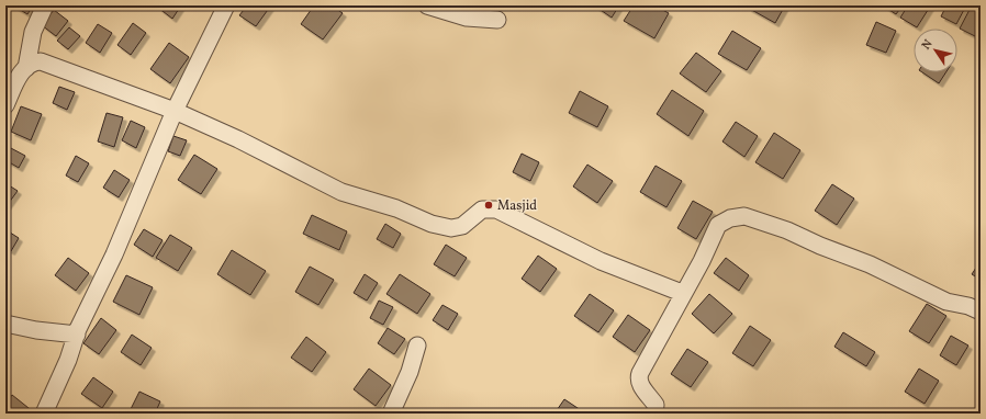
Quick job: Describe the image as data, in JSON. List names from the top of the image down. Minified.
{"places":["Masjid"],"north":"top left"}
